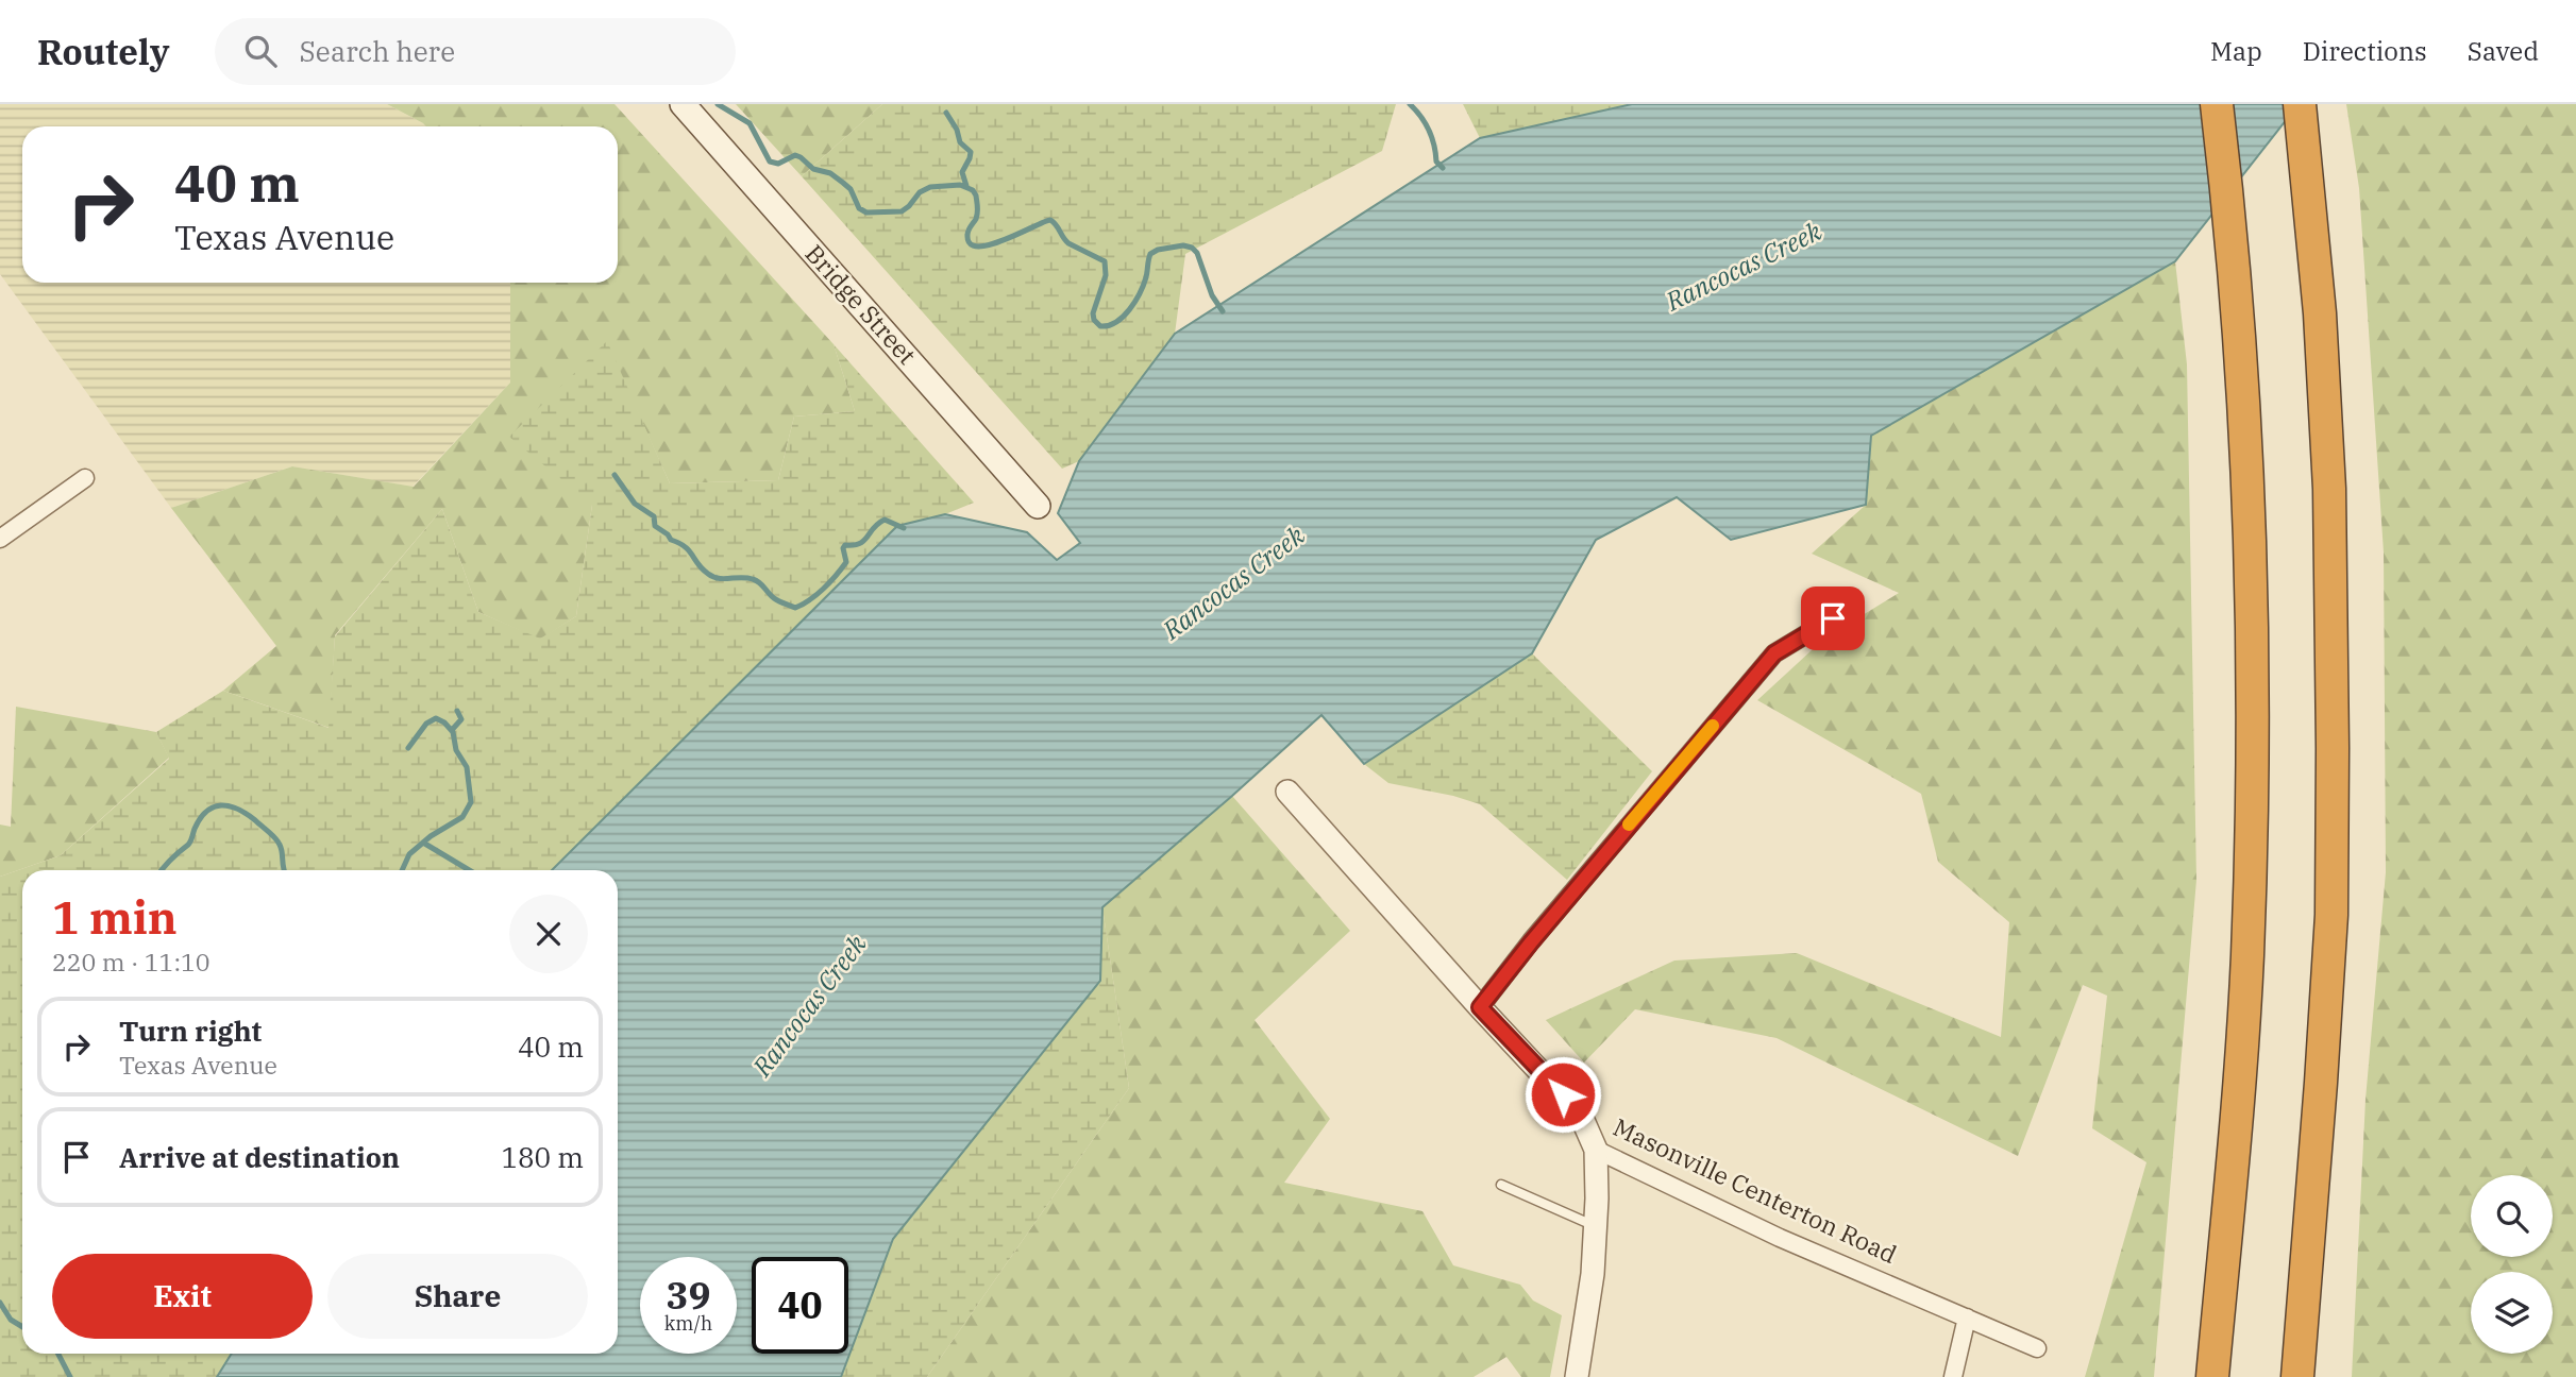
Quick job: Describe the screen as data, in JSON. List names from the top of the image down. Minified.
{"streets":{"main road":["Bridge Street"],"street":["Masonville Centerton Road"]},"water":["Rancocas Creek"],"page":{"header":"Routely","search":"Search here","nav":["Map","Directions","Saved"],"turn":["40 m","Texas Avenue"],"heading":["1 min","220 m · 11:10"],"list":[{"name":"Turn right","note":"Texas Avenue","value":"40 m"},{"name":"Arrive at destination","value":"180 m"}],"buttons":["Exit","Share"],"speed":"39 km/h","limit":"40"}}
